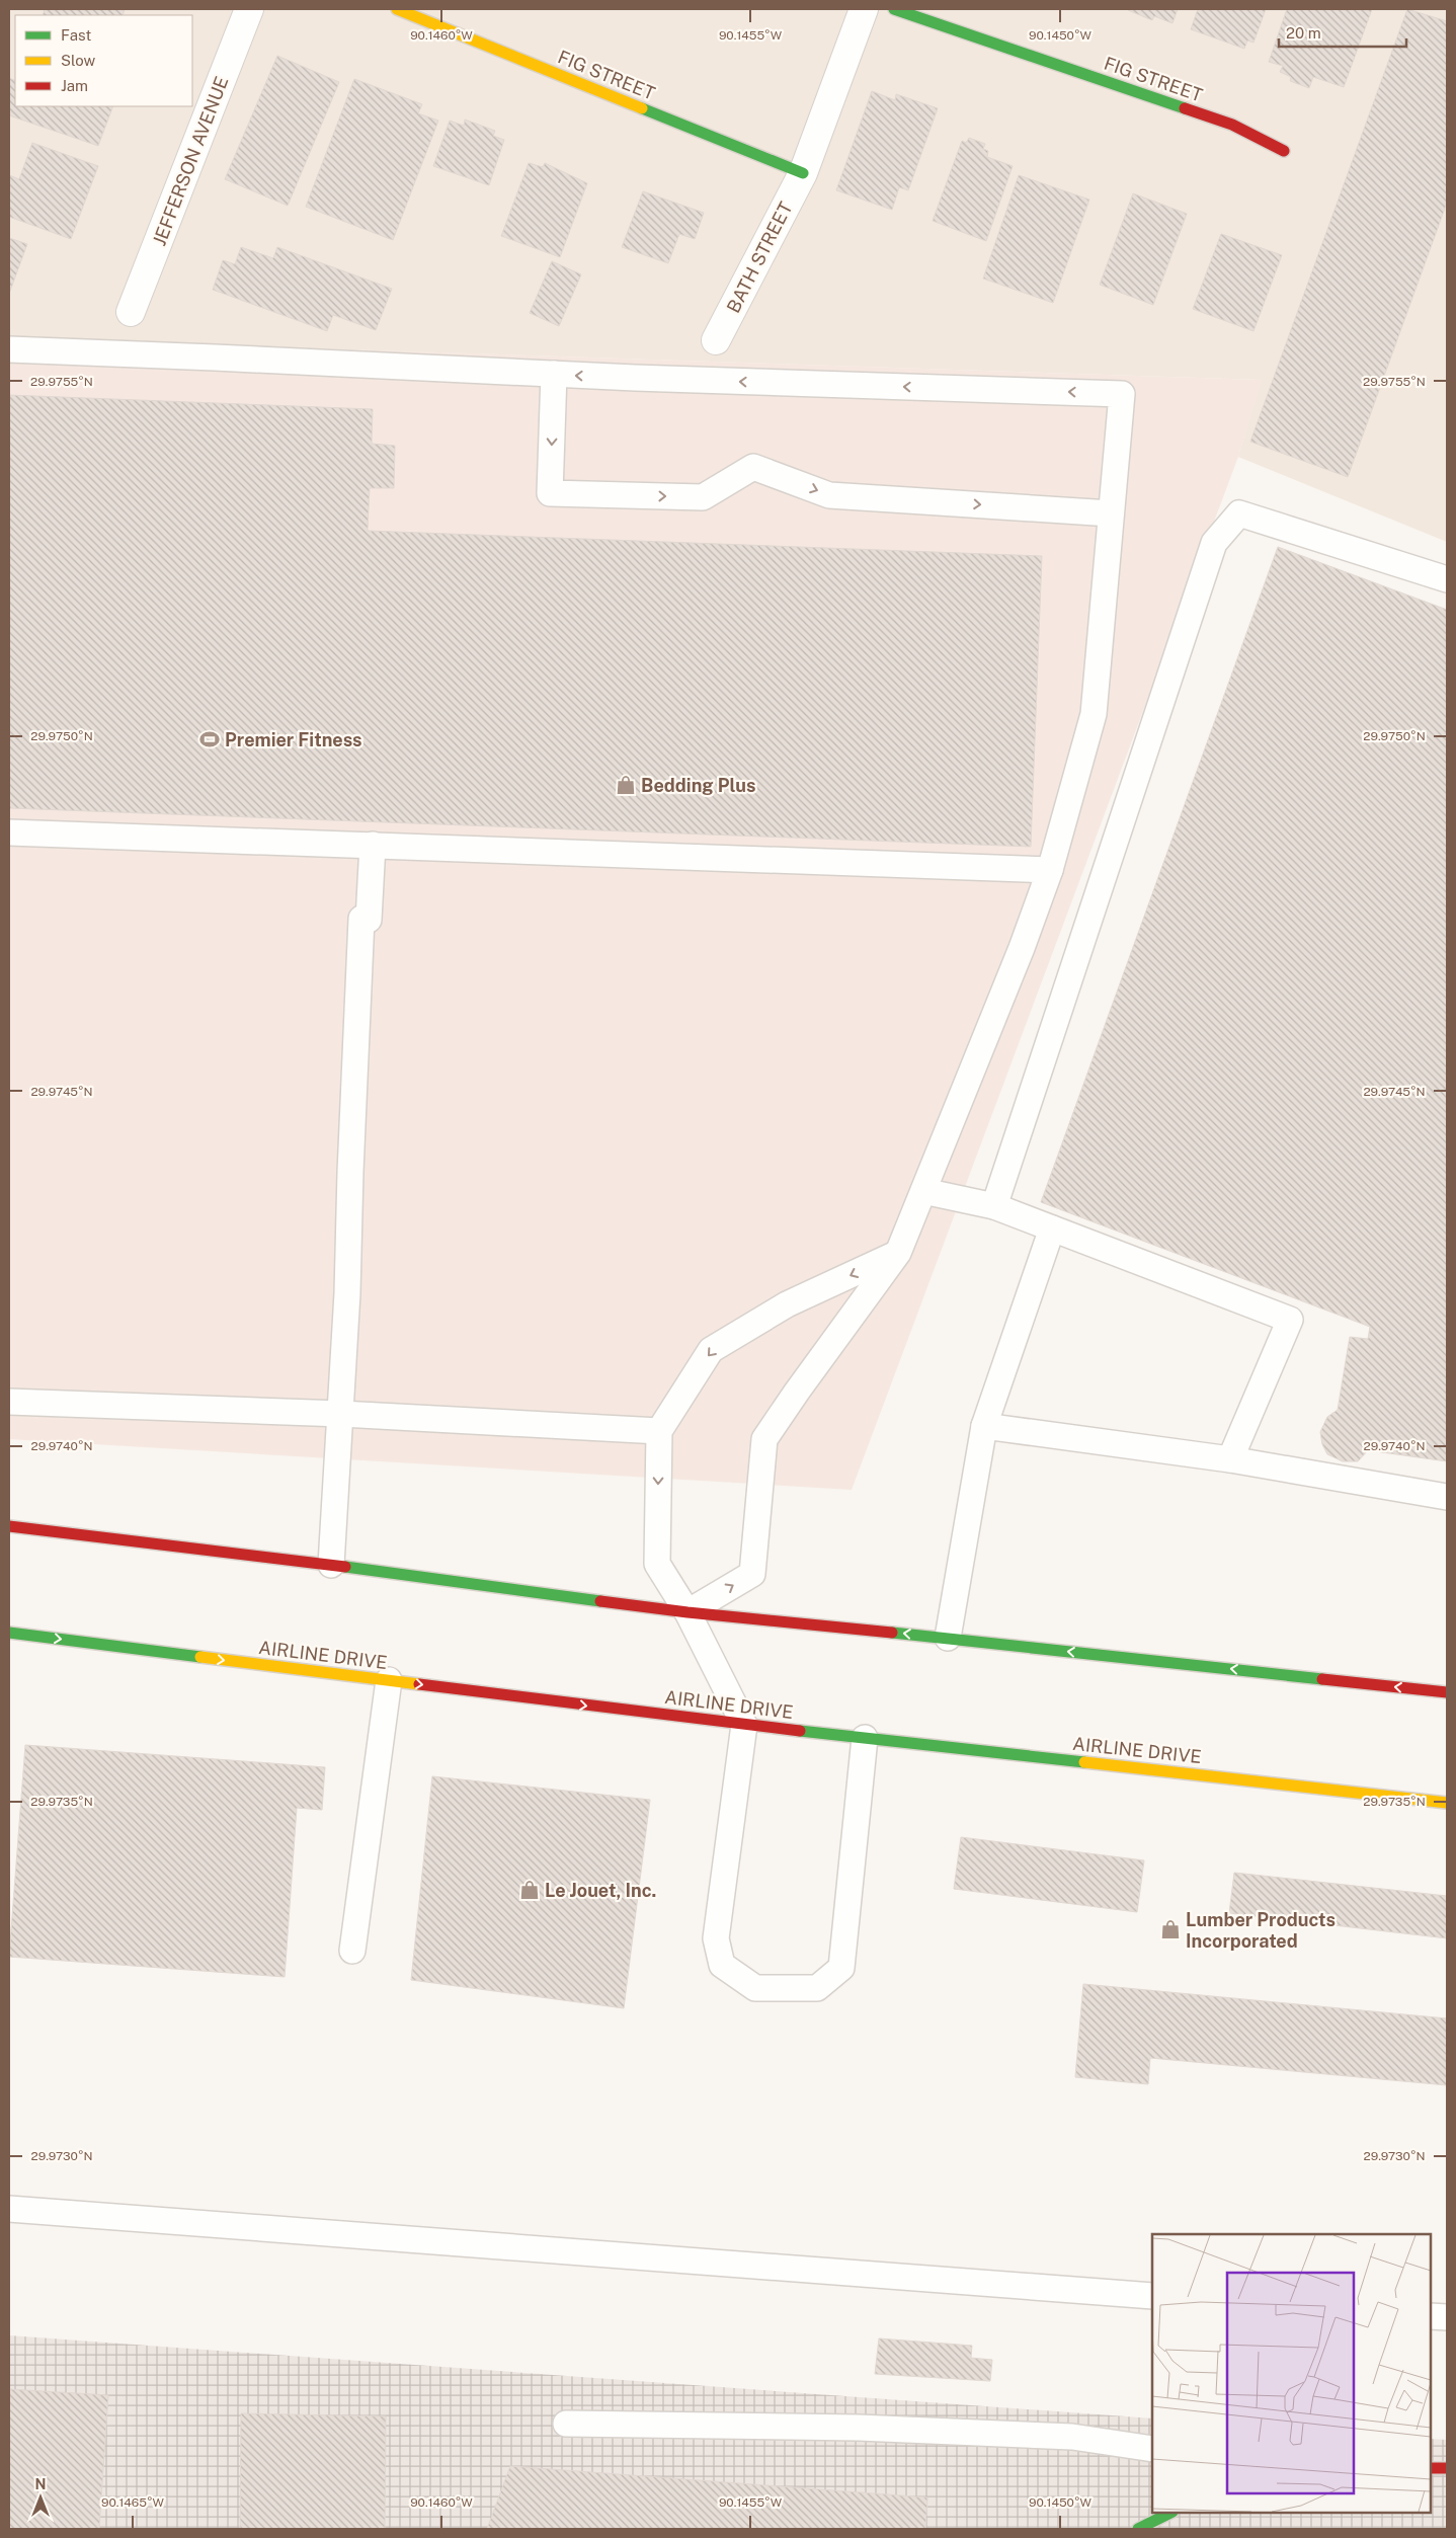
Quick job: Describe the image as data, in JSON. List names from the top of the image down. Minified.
{"streets":{"main road":["FIG STREET","AIRLINE DRIVE"],"street":["JEFFERSON AVENUE","BATH STREET"]},"crossings":[["FIG STREET","BATH STREET"]],"one_way":["AIRLINE DRIVE"],"places":{"sports":["Premier Fitness"],"shop":["Bedding Plus","Le Jouet, Inc.","Lumber Products Incorporated"]},"legend":["Fast","Slow","Jam"],"scale_bar":"20 m","north":"top","coordinates":["90.1460°W","90.1455°W","90.1450°W","29.9755°N","29.9750°N","29.9745°N","29.9740°N","29.9735°N","29.9730°N","90.1465°W"]}
